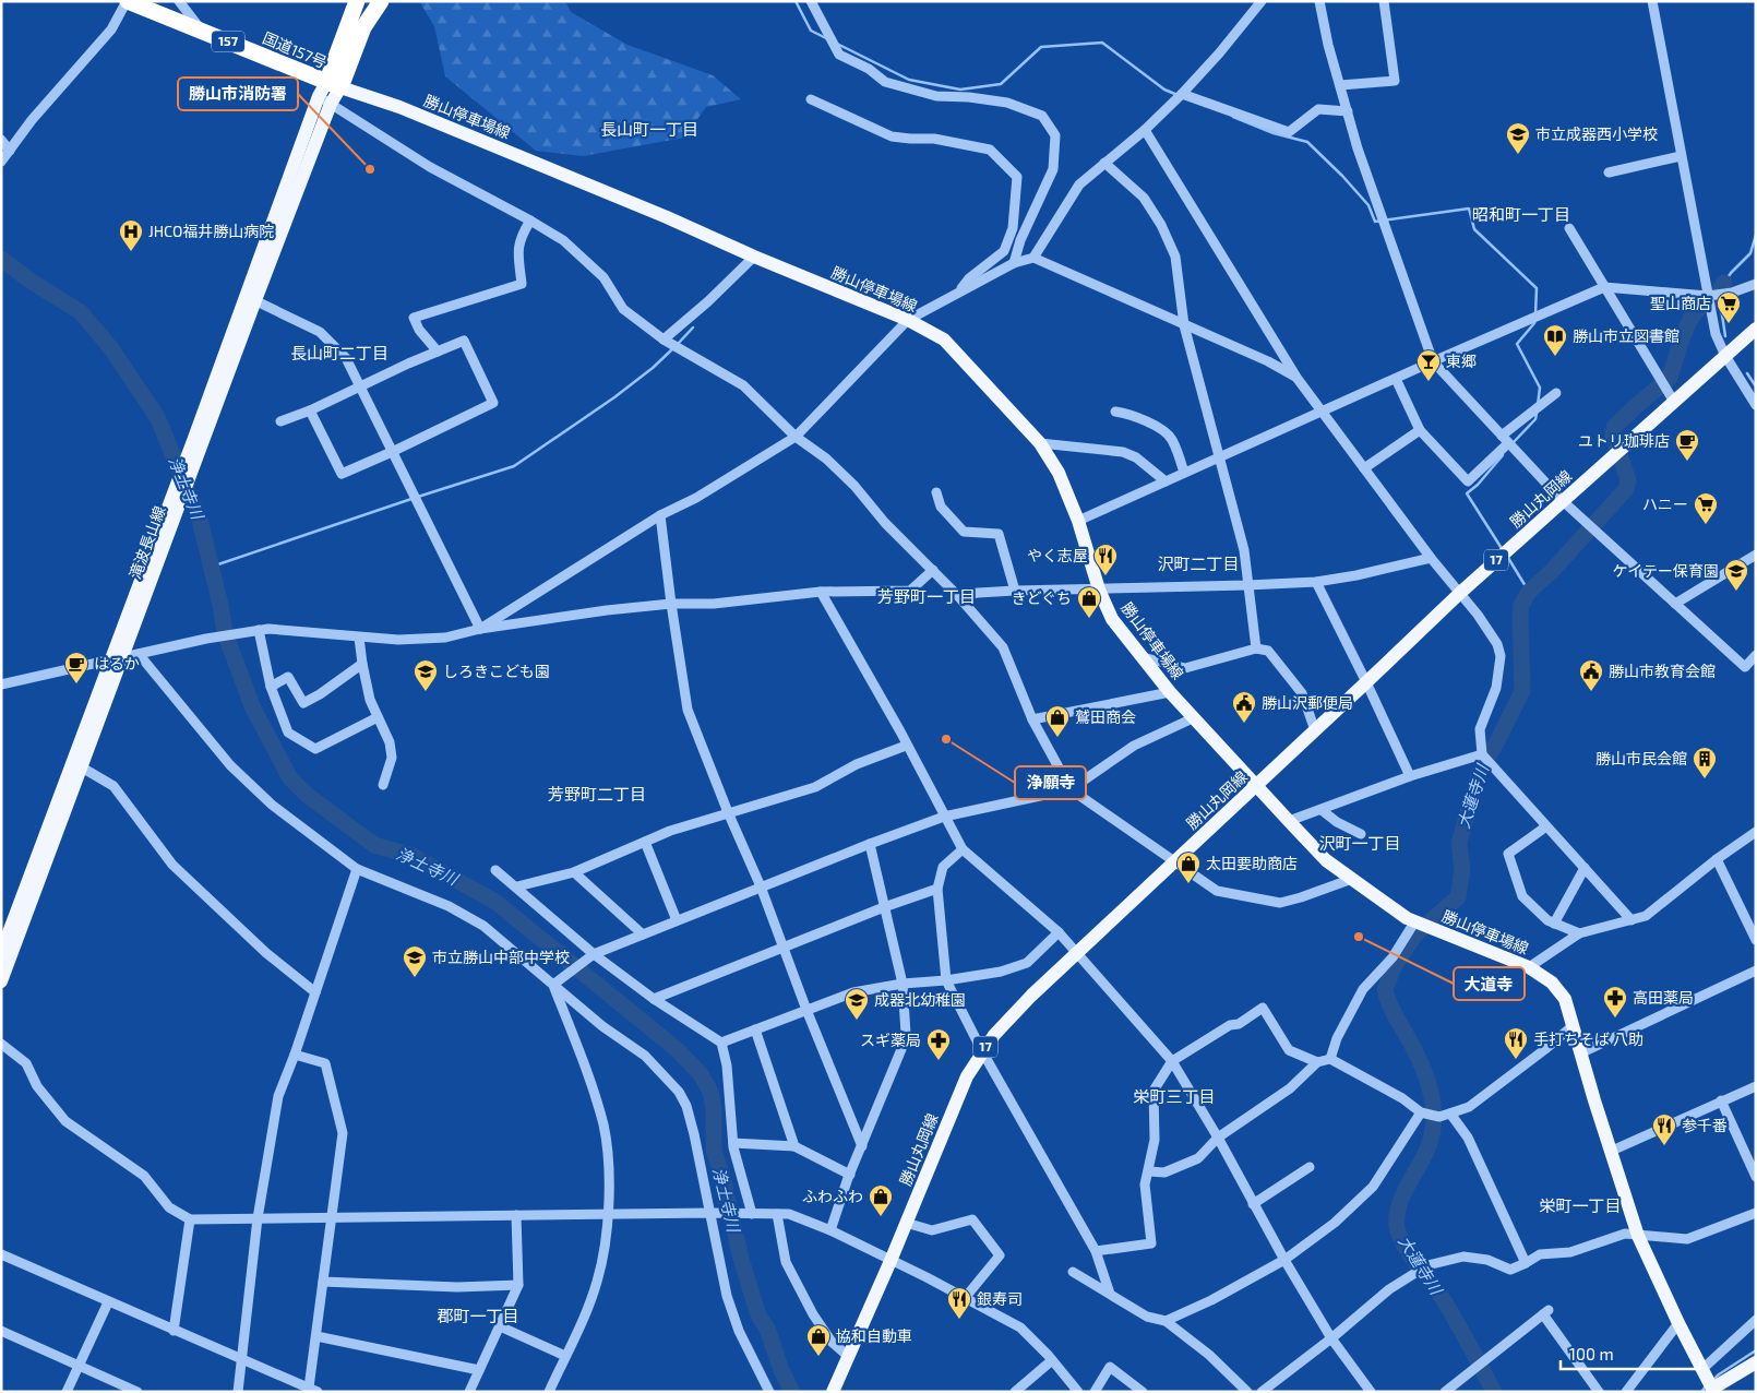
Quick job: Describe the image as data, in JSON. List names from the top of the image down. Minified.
{"streets":{"highway":["157","国道157号"],"main road":["勝山停車場線","勝山丸岡線","滝波長山線","17"]},"crossings":[["国道157号","勝山停車場線"],["国道157号","滝波長山線"],["勝山停車場線","勝山丸岡線"],["勝山停車場線","滝波長山線"]],"districts":["長山町一丁目","昭和町一丁目","長山町二丁目","沢町二丁目","芳野町一丁目","芳野町二丁目","沢町一丁目","栄町三丁目","栄町一丁目","郡町一丁目"],"water":["浄土寺川","大蓮寺川"],"places":{"school or university":["市立成器西小学校","ケイテー保育園","しろきこども園","市立勝山中部中学校","成器北幼稚園"],"other":["勝山市消防署","浄願寺","大道寺"],"hospital":["JHCO福井勝山病院"],"supermarket":["聖山商店","ハニー"],"library":["勝山市立図書館"],"bar":["東郷"],"cafe":["ユトリ珈琲店","はるか"],"restaurant":["やく志屋","手打ちそば 八助","参千番","銀寿司"],"shop":["きどぐち","鷲田商会","太田要助商店","ふわふわ","協和自動車"],"public building":["勝山市教育会館","勝山沢郵便局"],"building":["勝山市民会館"],"pharmacy":["高田薬局","スギ薬局"]},"scale_bar":"100 m"}
